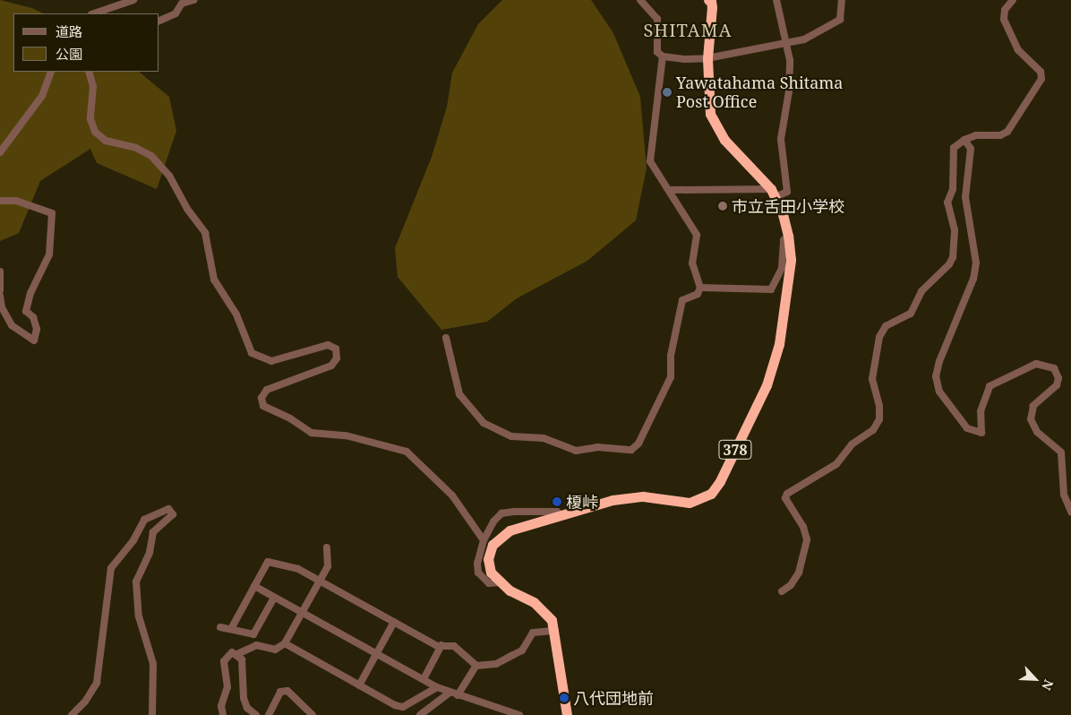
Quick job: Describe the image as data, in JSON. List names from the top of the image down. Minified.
{"streets":{"highway":["378"]},"districts":["SHITAMA"],"places":["Yawatahama Shitama Post Office","市立舌田小学校","榎峠","八代団地前"],"legend":["道路","公園"],"north":"bottom right"}
